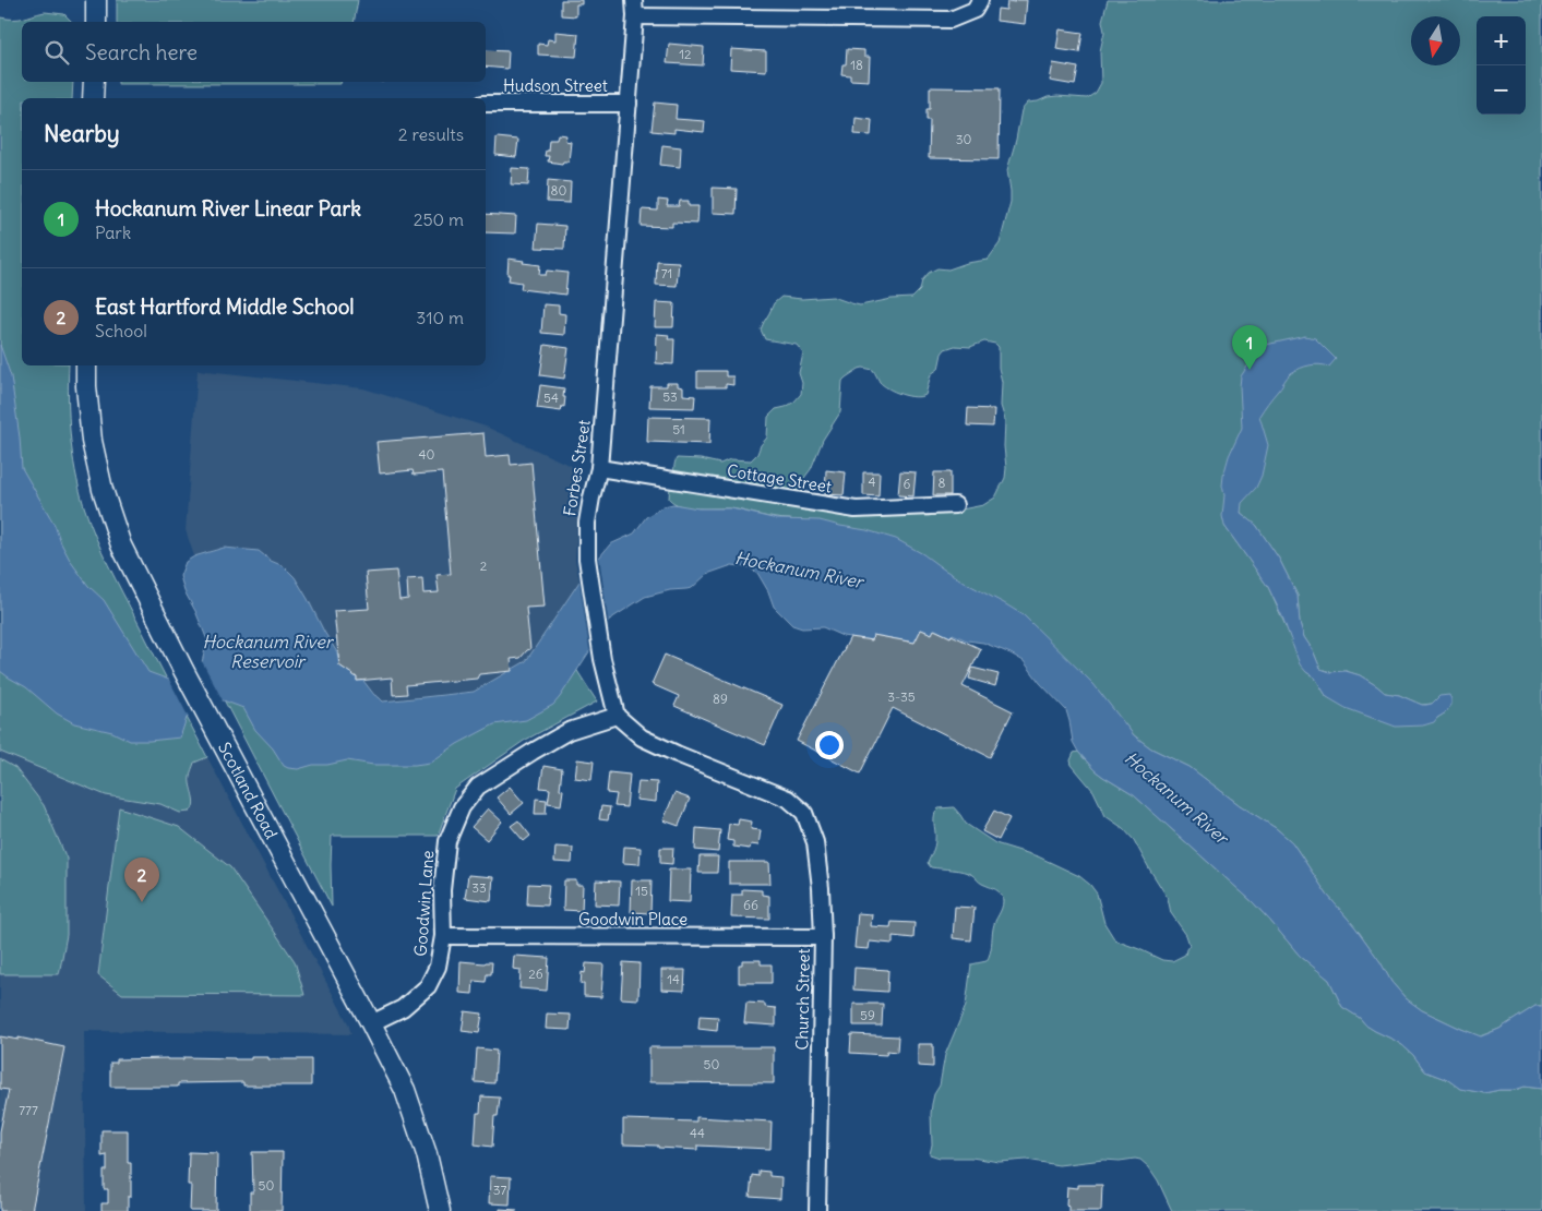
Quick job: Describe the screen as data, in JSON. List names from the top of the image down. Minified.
{"streets":{"main road":["Scotland Road"],"street":["Hudson Street","Forbes Street","Cottage Street","Goodwin Lane","Goodwin Place","Church Street"]},"crossings":[["Hudson Street","Forbes Street"],["Forbes Street","Cottage Street"],["Forbes Street","Goodwin Lane"],["Forbes Street","Church Street"],["Scotland Road","Goodwin Lane"],["Goodwin Lane","Goodwin Place"],["Goodwin Lane","Church Street"],["Goodwin Place","Church Street"]],"water":["Hockanum River","Hockanum River Reservoir"],"house_numbers":["12","18","30","80","71","53","54","51","40","4","8","6","2","3-35","89","33","15","66","26","14","59","50","777","44","50","37"],"north":"bottom","page":{"map_buttons":["+","−"],"search":"Search here","heading":["Nearby","2 results"],"list":[{"mark":"1","name":"Hockanum River Linear Park","note":"Park","value":"250 m"},{"mark":"2","name":"East Hartford Middle School","note":"School","value":"310 m"}],"pins":["1","2"]}}
